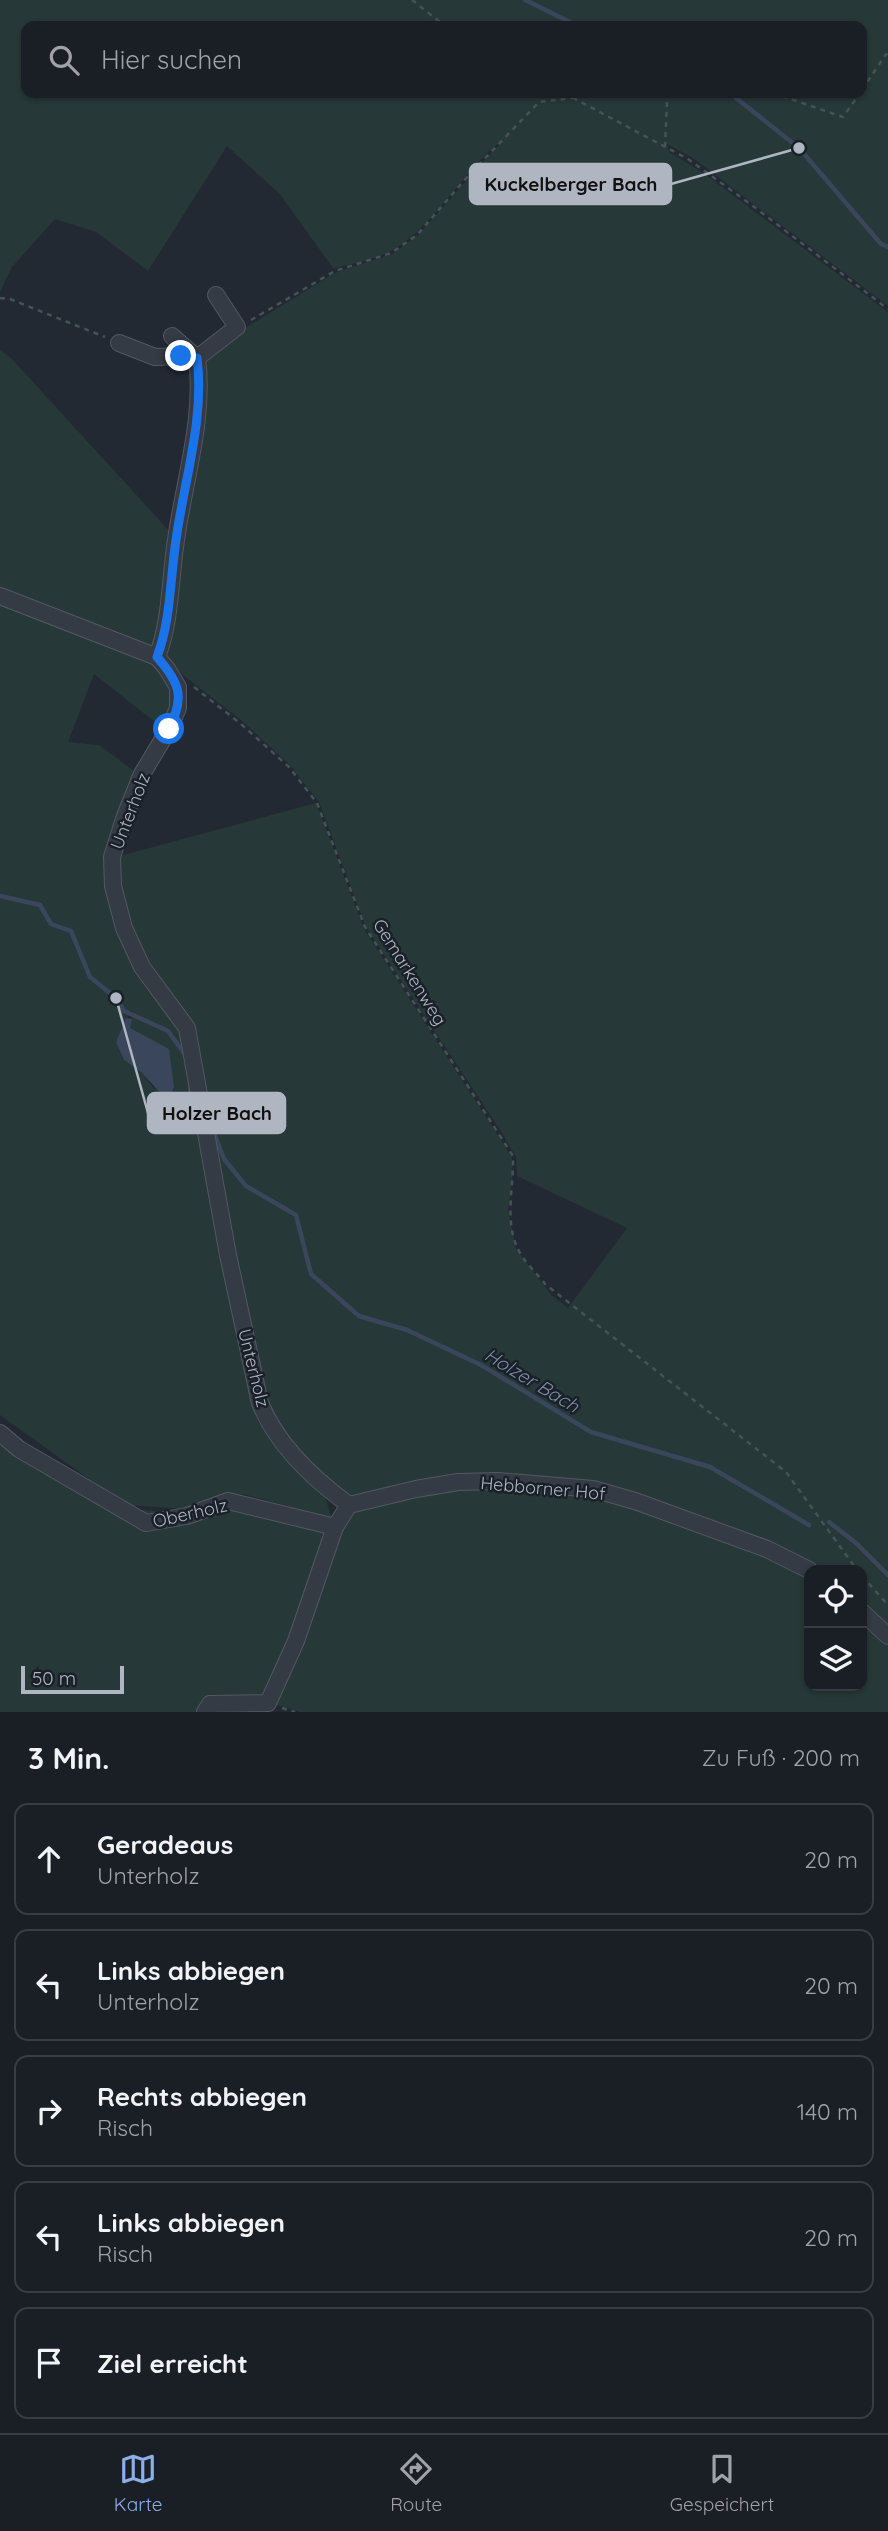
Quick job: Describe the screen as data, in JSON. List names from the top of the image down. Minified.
{"streets":{"street":["Unterholz","Hebborner Hof","Oberholz"],"path":["Gemarkenweg"]},"crossings":[["Unterholz","Hebborner Hof"]],"water":["Holzer Bach"],"places":["Kuckelberger Bach","Holzer Bach"],"scale_bar":"50 m","page":{"search":"Hier suchen","scale":"50 m","heading":["3 Min.","Zu Fuß · 200 m"],"list":[["Geradeaus","Unterholz","20 m"],["Links abbiegen","Unterholz","20 m"],["Rechts abbiegen","Risch","140 m"],["Links abbiegen","Risch","20 m"],"Ziel erreicht"],"nav":["Karte","Route","Gespeichert"]}}
